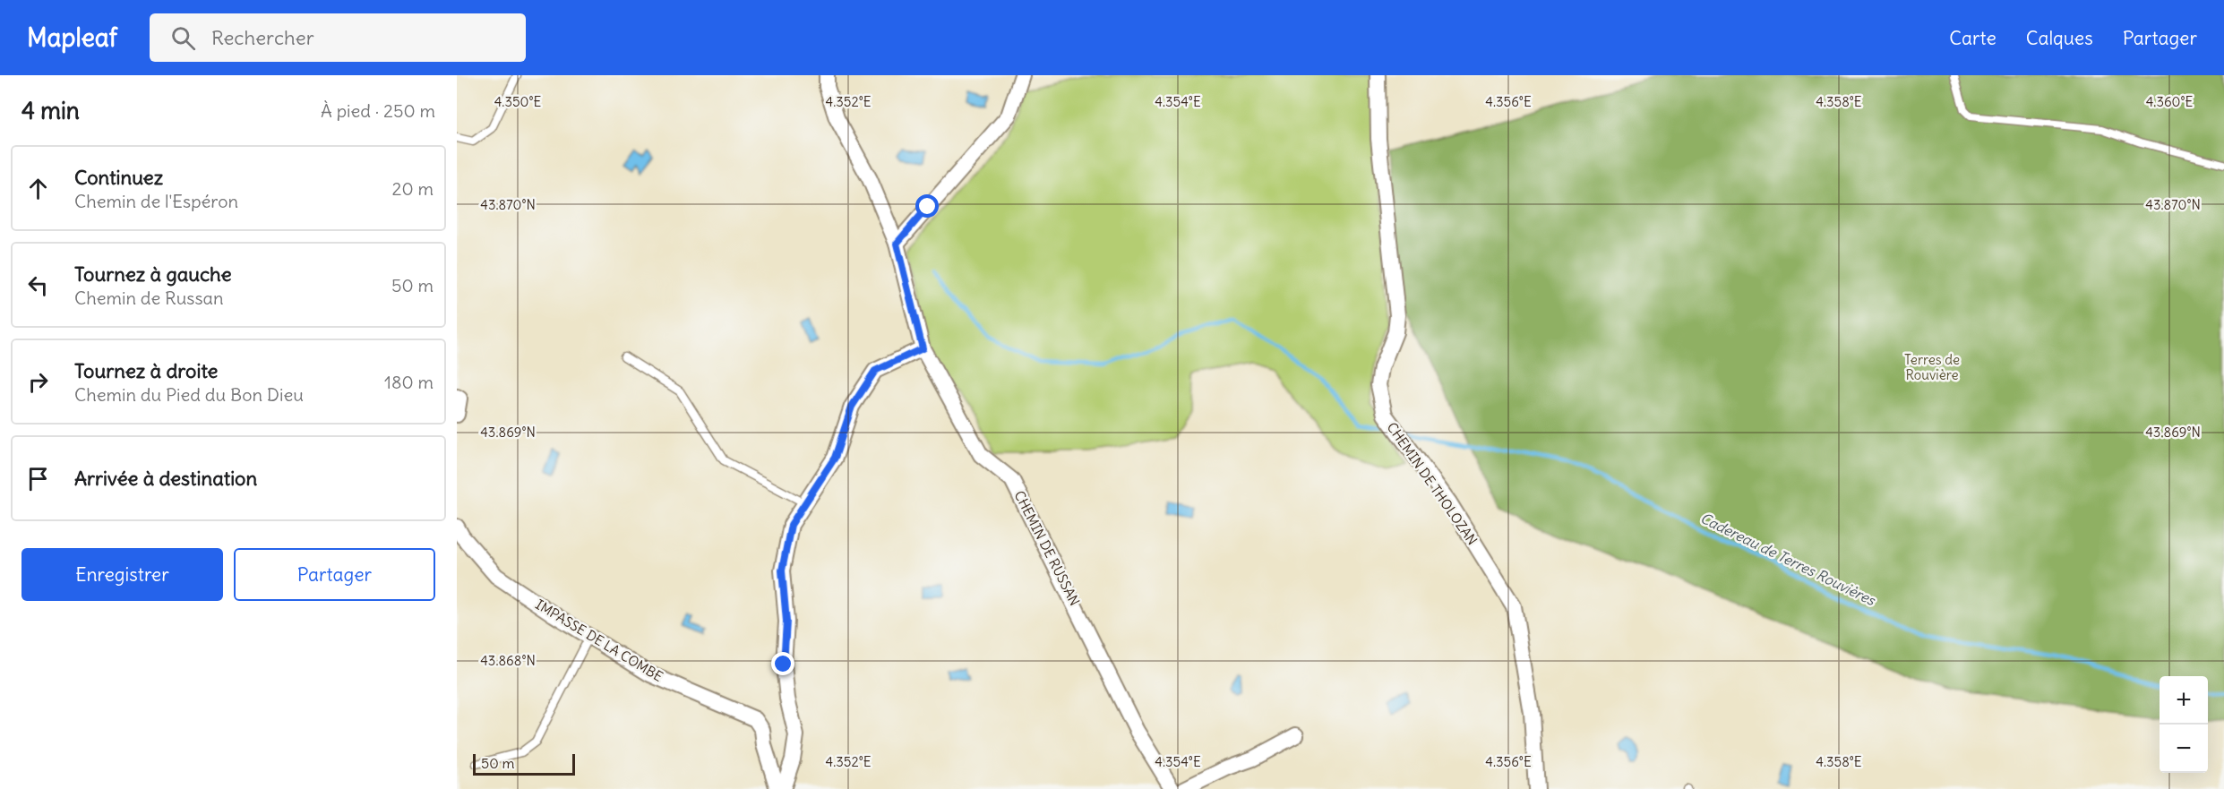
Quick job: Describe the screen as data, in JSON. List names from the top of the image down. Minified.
{"streets":{"street":["CHEMIN DE THOLOZAN","CHEMIN DE RUSSAN","IMPASSE DE LA COMBE"]},"water":["Cadereau de Terres Rouvières"],"parks":["Terres de Rouvière"],"scale_bar":"50 m","page":{"header":"Mapleaf","search":"Rechercher","nav":["Carte","Calques","Partager"],"heading":["4 min","À pied · 250 m"],"list":[["Continuez","Chemin de l'Espéron","20 m"],["Tournez à gauche","Chemin de Russan","50 m"],["Tournez à droite","Chemin du Pied du Bon Dieu","180 m"],"Arrivée à destination"],"buttons":["Enregistrer","Partager"],"map_buttons":["+","−"],"scale":"50 m"},"coordinates":["4.350°E","4.352°E","4.354°E","4.356°E","4.358°E","4.360°E","43.870°N","43.869°N","43.868°N"]}
